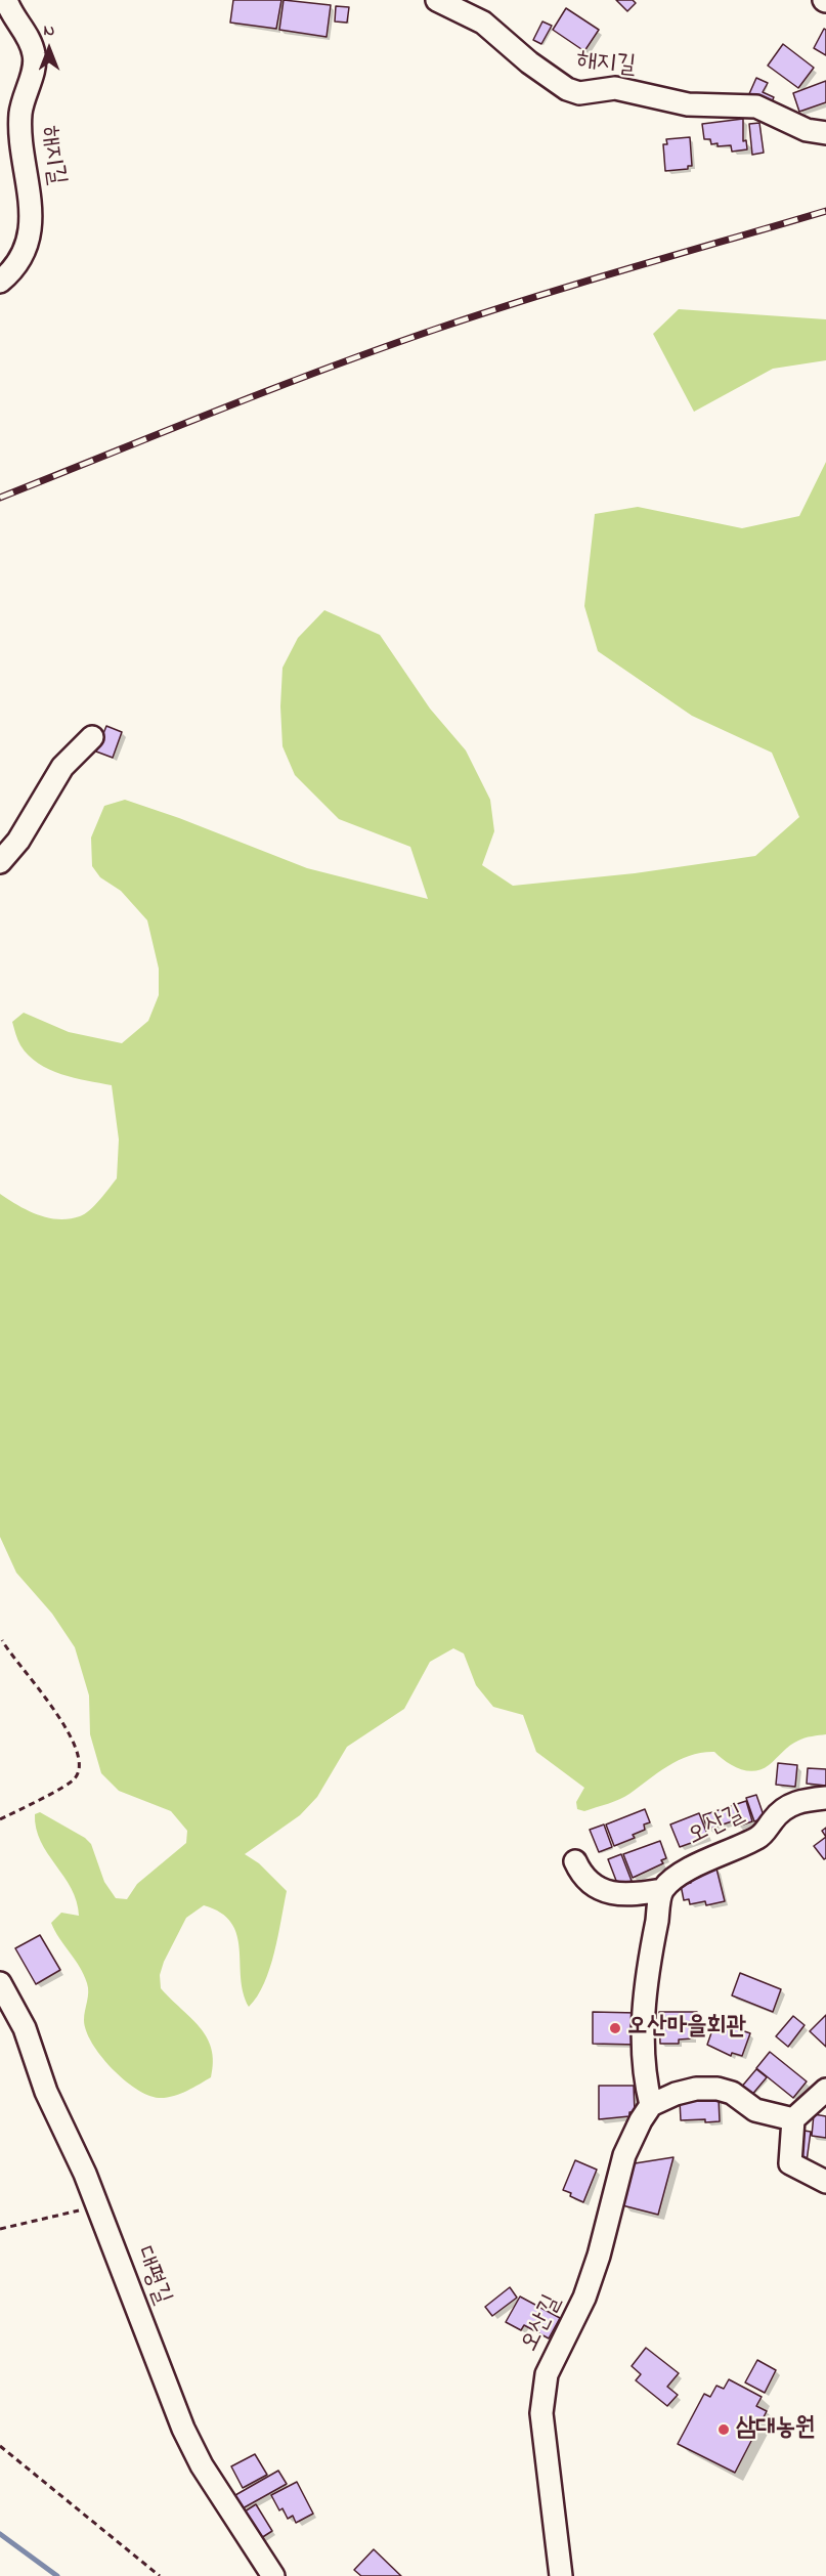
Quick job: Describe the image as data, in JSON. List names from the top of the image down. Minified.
{"streets":{"lane":["해지길","오산길","대평길"]},"places":["오산마을회관","삼대농원"],"north":"top"}
